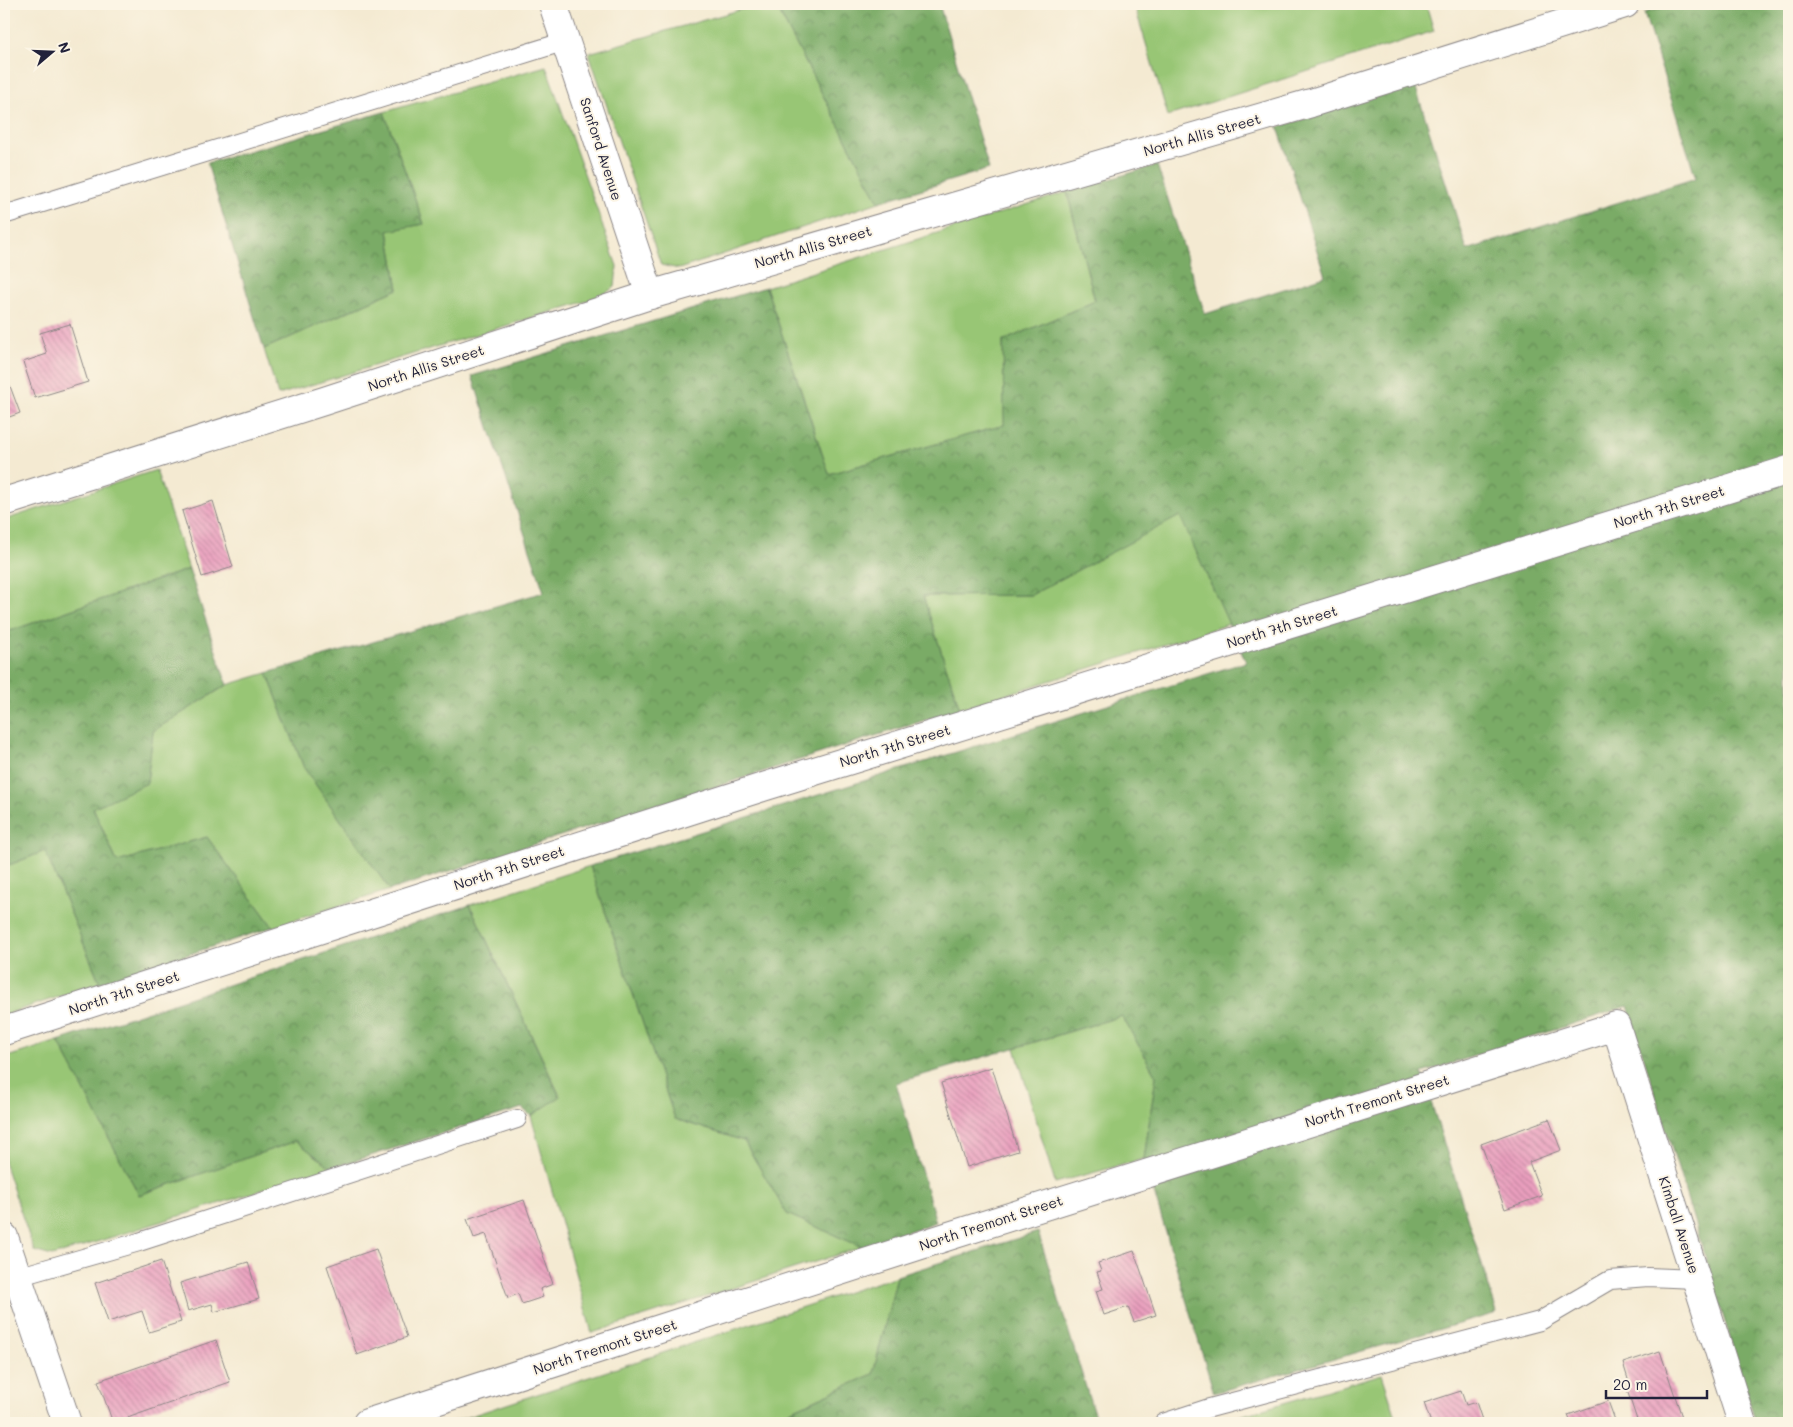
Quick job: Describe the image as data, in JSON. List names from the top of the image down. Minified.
{"streets":{"street":["North Allis Street","Sanford Avenue","North 7th Street","North Tremont Street","Kimball Avenue"]},"crossings":[["North Allis Street","Sanford Avenue"],["North Tremont Street","Kimball Avenue"]],"scale_bar":"20 m","north":"right"}
